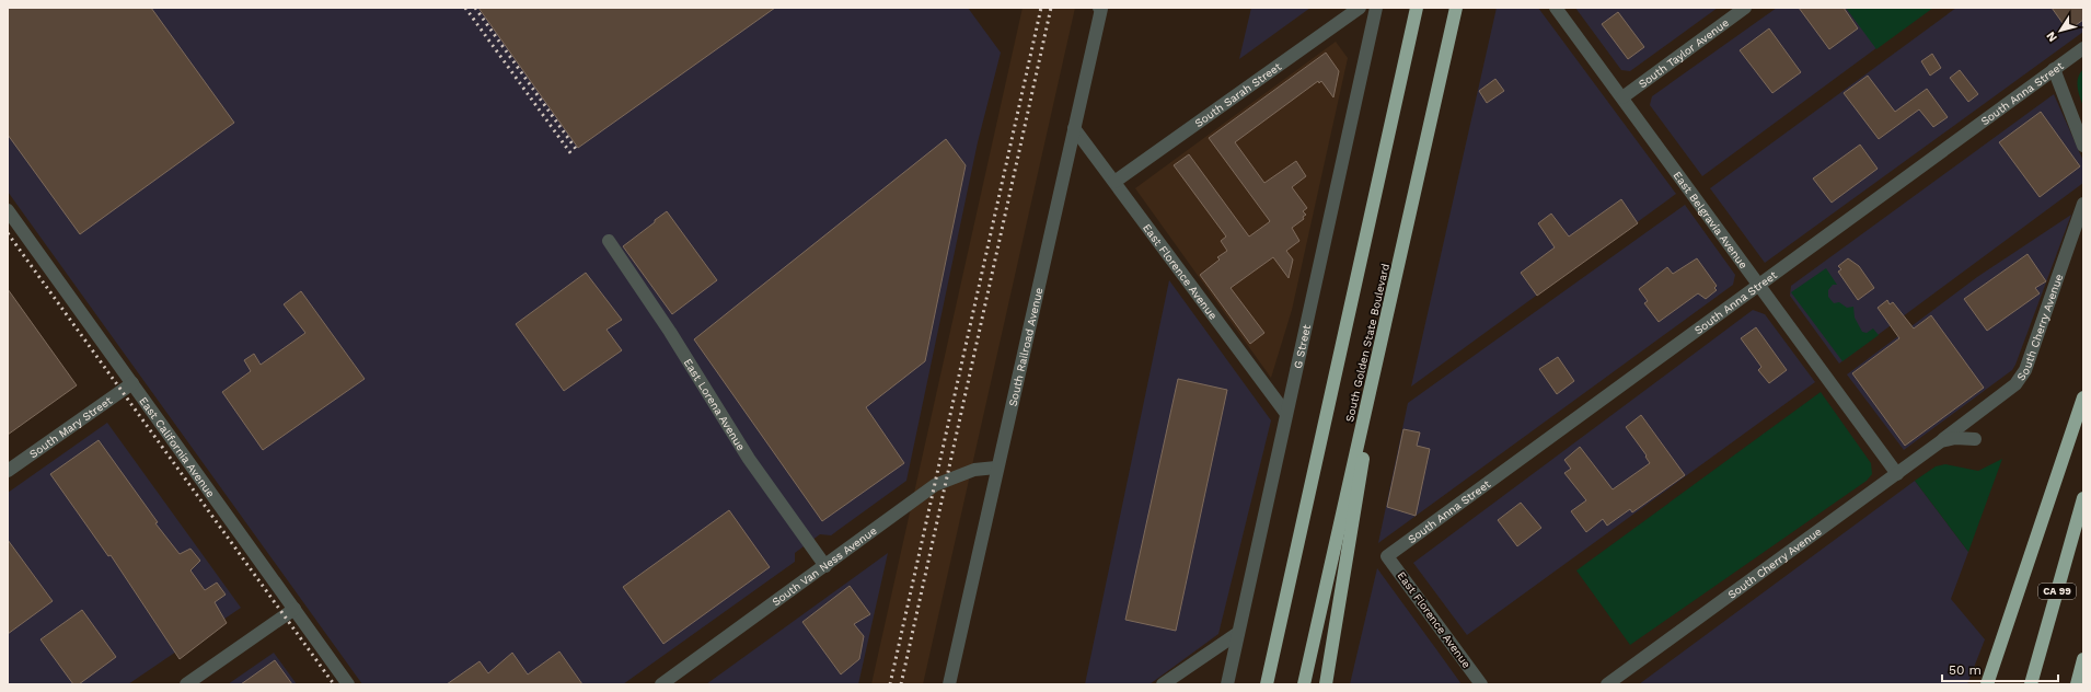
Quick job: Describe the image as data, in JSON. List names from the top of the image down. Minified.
{"streets":{"highway":["South Golden State Boulevard","CA 99"],"street":["South Taylor Avenue","South Anna Street","South Sarah Street","East Belgravia Avenue","East Florence Avenue","South Cherry Avenue","South Railroad Avenue","G Street","East Lorena Avenue","South Mary Street","East California Avenue","South Van Ness Avenue"]},"crossings":[["South Taylor Avenue","East Belgravia Avenue"],["South Anna Street","East Belgravia Avenue"],["South Anna Street","East Florence Avenue"],["South Sarah Street","East Florence Avenue"],["East Belgravia Avenue","South Cherry Avenue"],["East Florence Avenue","South Railroad Avenue"],["East Florence Avenue","G Street"],["South Railroad Avenue","South Van Ness Avenue"],["East Lorena Avenue","South Van Ness Avenue"],["South Mary Street","East California Avenue"]],"scale_bar":"50 m","north":"bottom left"}
